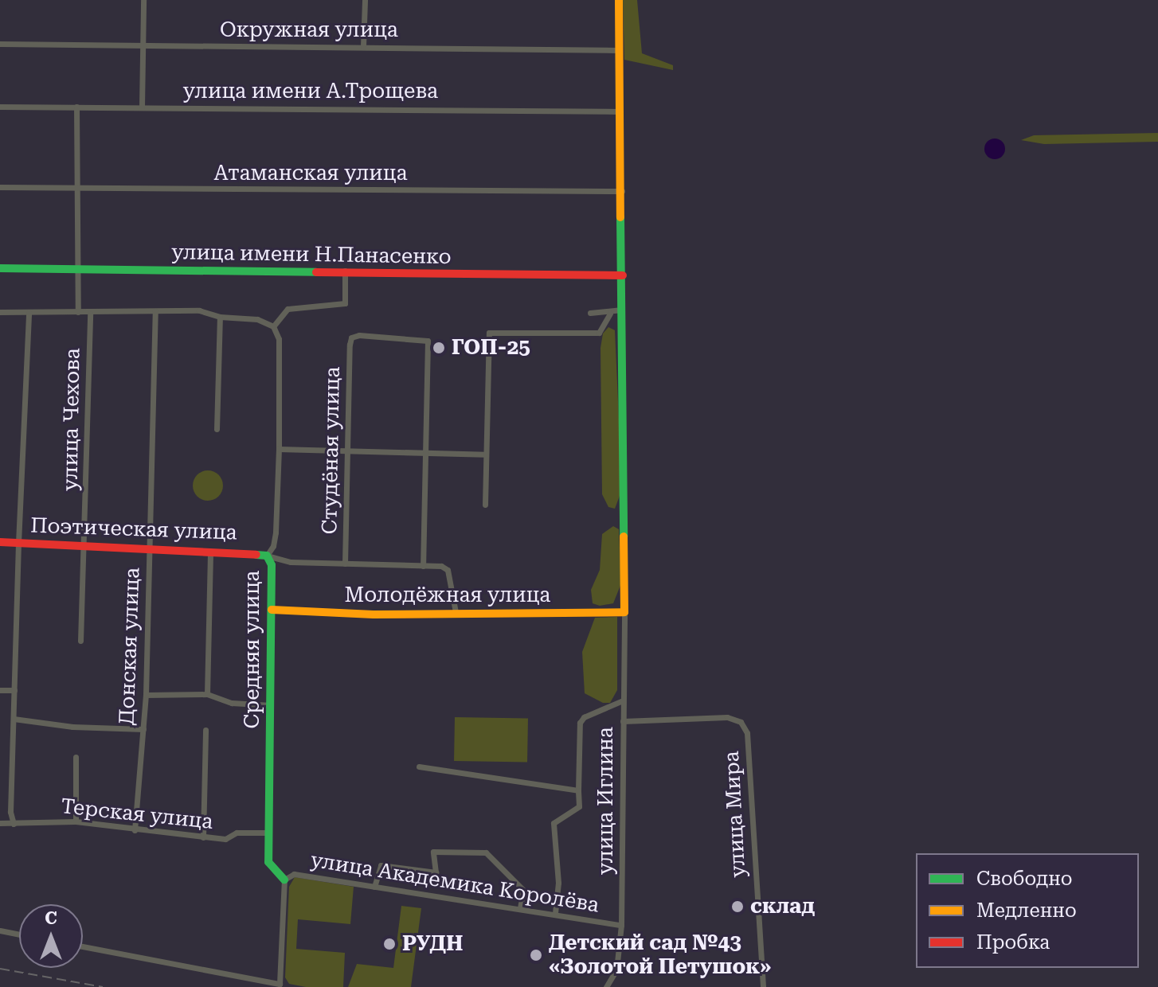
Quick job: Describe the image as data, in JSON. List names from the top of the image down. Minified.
{"streets":{"street":["Окружная улица","улица имени А.Трощева","Атаманская улица","улица имени Н.Панасенко","улица Чехова","Студёная улица","Поэтическая улица","Молодёжная улица","Донская улица","Средняя улица","улица Иглина","Терская улица","улица Мира","улица Академика Королёва"]},"crossings":[["улица Чехова","Поэтическая улица"],["Поэтическая улица","Донская улица"],["Поэтическая улица","Средняя улица"],["Молодёжная улица","Средняя улица"],["Молодёжная улица","улица Иглина"],["Донская улица","Терская улица"],["Средняя улица","Терская улица"],["Средняя улица","улица Академика Королёва"],["улица Иглина","улица Мира"],["улица Иглина","улица Академика Королёва"]],"places":["ГОП-25","склад","РУДН","Детский сад №43 «Золотой Петушок»"],"legend":["Свободно","Медленно","Пробка"],"north":"top"}
